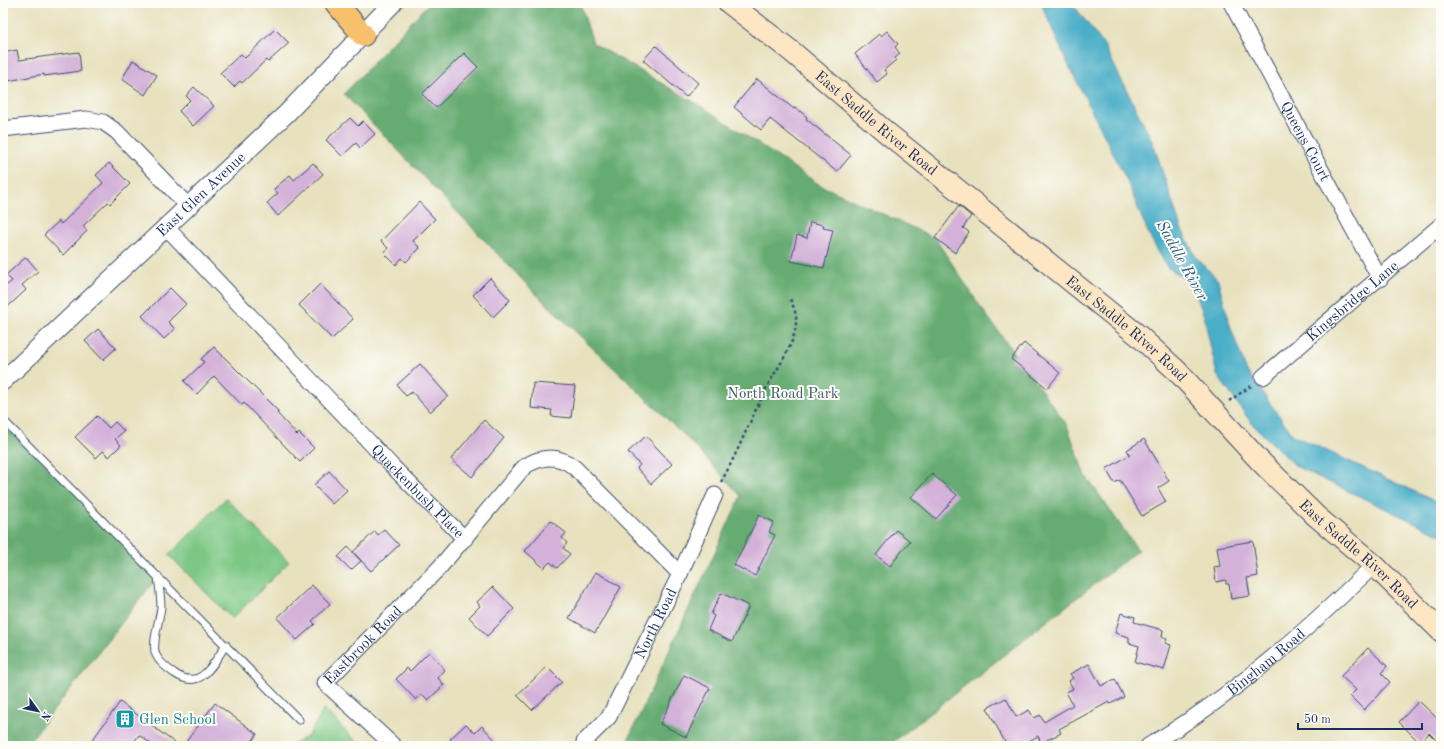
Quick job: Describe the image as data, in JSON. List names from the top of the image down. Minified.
{"streets":{"main road":["East Saddle River Road"],"street":["Queens Court","East Glen Avenue","Kingsbridge Lane","Quackenbush Place","North Road","Eastbrook Road","Bingham Road"]},"crossings":[["East Saddle River Road","Bingham Road"],["Queens Court","Kingsbridge Lane"],["East Glen Avenue","Quackenbush Place"],["Quackenbush Place","North Road"],["Quackenbush Place","Eastbrook Road"]],"water":["Saddle River"],"parks":["North Road Park"],"places":{"building":["Glen School"]},"scale_bar":"50 m","north":"bottom right"}
